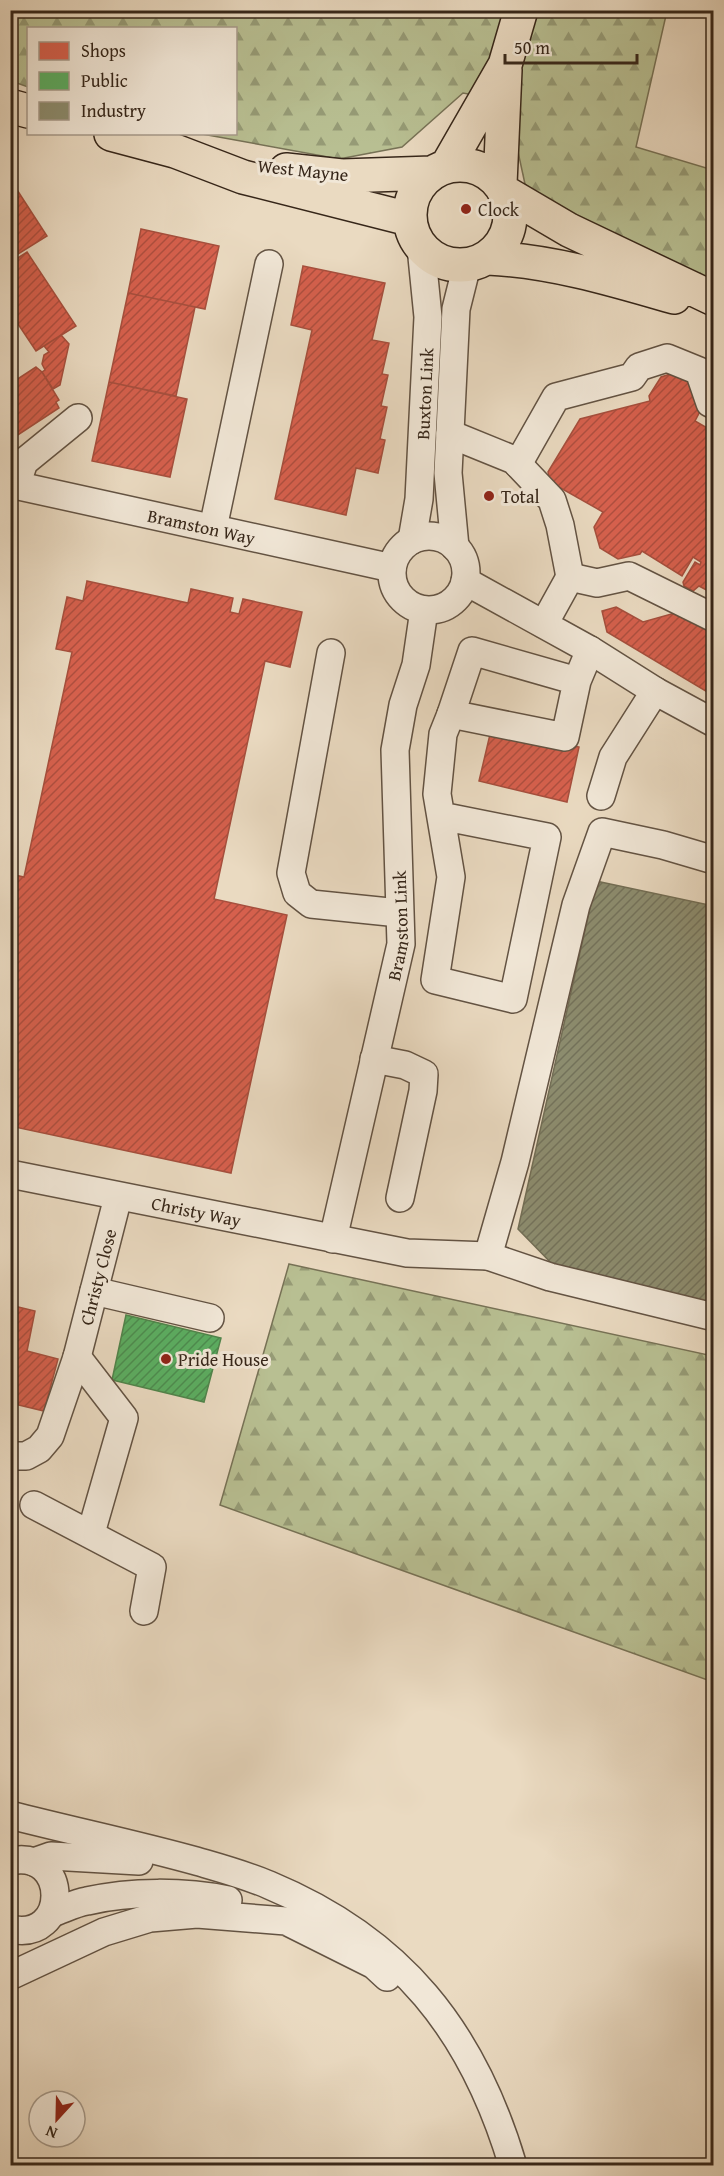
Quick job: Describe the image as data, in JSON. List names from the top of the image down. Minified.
{"streets":{"main road":["West Mayne"],"street":["Buxton Link","Bramston Way","Bramston Link","Christy Way","Christy Close"]},"crossings":[["West Mayne","Buxton Link"],["Buxton Link","Bramston Way"],["Buxton Link","Bramston Link"],["Bramston Way","Bramston Link"],["Bramston Link","Christy Way"],["Christy Way","Christy Close"]],"places":["Clock","Total","Pride House"],"legend":["Shops","Public","Industry"],"scale_bar":"50 m","north":"bottom"}
